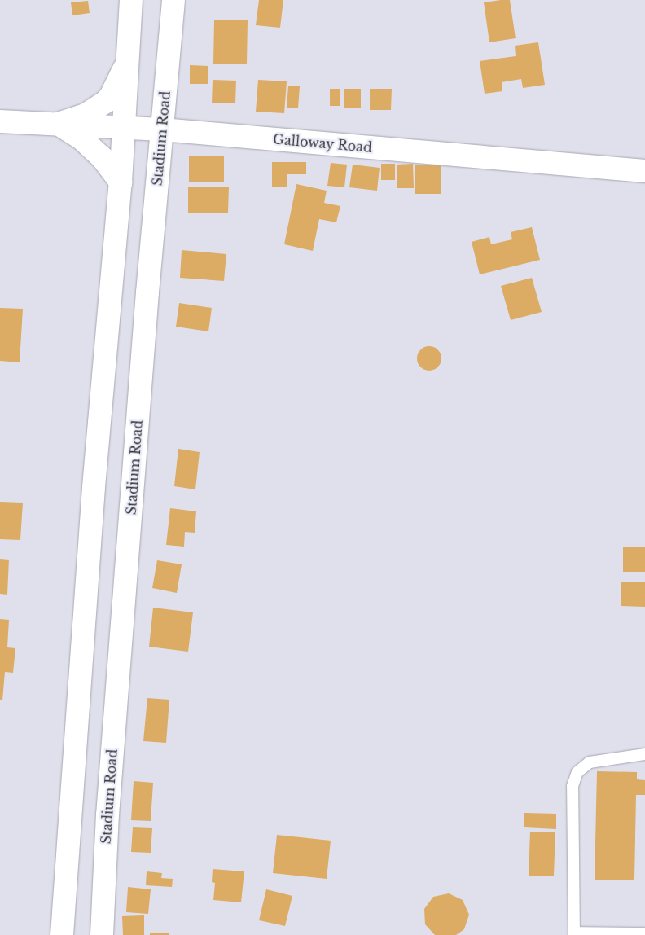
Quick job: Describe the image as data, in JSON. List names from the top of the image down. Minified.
{"streets":{"main road":["Stadium Road","Galloway Road"]},"crossings":[["Stadium Road","Galloway Road"]]}
